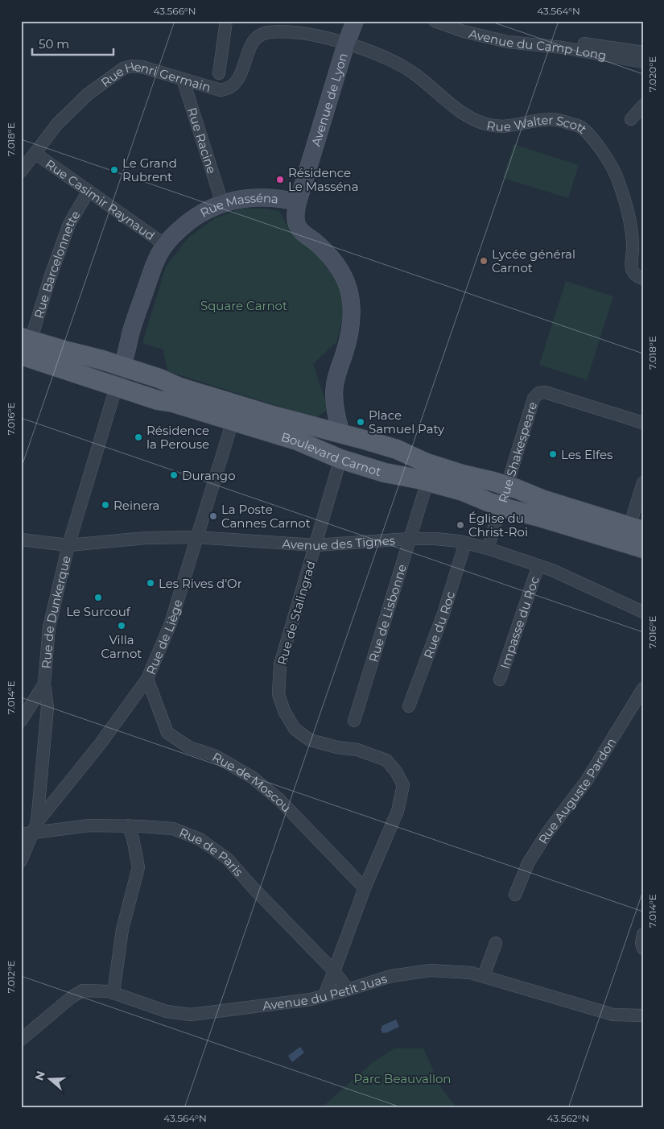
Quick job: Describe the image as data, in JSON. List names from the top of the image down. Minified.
{"streets":{"main road":["Avenue de Lyon","Rue Masséna","Boulevard Carnot"],"street":["Avenue du Camp Long","Rue Henri Germain","Rue Walter Scott","Rue Racine","Rue Casimir Raynaud","Rue Barcelonnette","Rue Shakespeare","Avenue des Tignes","Rue de Dunkerque","Rue de Stalingrad","Rue de Lisbonne","Impasse du Roc","Rue du Roc","Rue de Liège","Rue de Moscou","Rue Auguste Pardon","Rue de Paris","Avenue du Petit Juas"]},"crossings":[["Rue Henri Germain","Avenue de Lyon"],["Rue Henri Germain","Rue Walter Scott"],["Rue Henri Germain","Rue Racine"],["Rue Henri Germain","Rue Casimir Raynaud"],["Avenue de Lyon","Rue Walter Scott"],["Avenue de Lyon","Rue Masséna"],["Rue Racine","Rue Masséna"],["Rue Casimir Raynaud","Rue Masséna"],["Rue Casimir Raynaud","Rue Barcelonnette"],["Rue Masséna","Boulevard Carnot"],["Rue Masséna","Rue de Dunkerque"],["Rue Barcelonnette","Boulevard Carnot"],["Rue Shakespeare","Boulevard Carnot"],["Rue Shakespeare","Avenue des Tignes"],["Boulevard Carnot","Rue de Dunkerque"],["Boulevard Carnot","Rue de Stalingrad"],["Boulevard Carnot","Rue de Lisbonne"],["Boulevard Carnot","Rue de Liège"],["Avenue des Tignes","Rue de Dunkerque"],["Avenue des Tignes","Rue de Stalingrad"],["Avenue des Tignes","Rue de Lisbonne"],["Avenue des Tignes","Impasse du Roc"],["Avenue des Tignes","Rue du Roc"],["Avenue des Tignes","Rue de Liège"],["Rue de Dunkerque","Rue de Liège"],["Rue de Dunkerque","Rue de Paris"],["Rue de Stalingrad","Rue de Moscou"],["Rue de Stalingrad","Rue de Paris"],["Rue de Liège","Rue de Moscou"],["Rue de Liège","Rue de Paris"]],"parks":["Square Carnot","Parc Beauvallon"],"places":["Le Grand Rubrent","Résidence Le Masséna","Lycée général Carnot","Place Samuel Paty","Résidence la Perouse","Les Elfes","Durango","Reinera","La Poste Cannes Carnot","Église du Christ-Roi","Les Rives d'Or","Le Surcouf","Villa Carnot"],"scale_bar":"50 m","north":"left","coordinates":["43.566°N","43.564°N","7.020°E","7.018°E","7.016°E","7.014°E","7.012°E","43.562°N"]}
